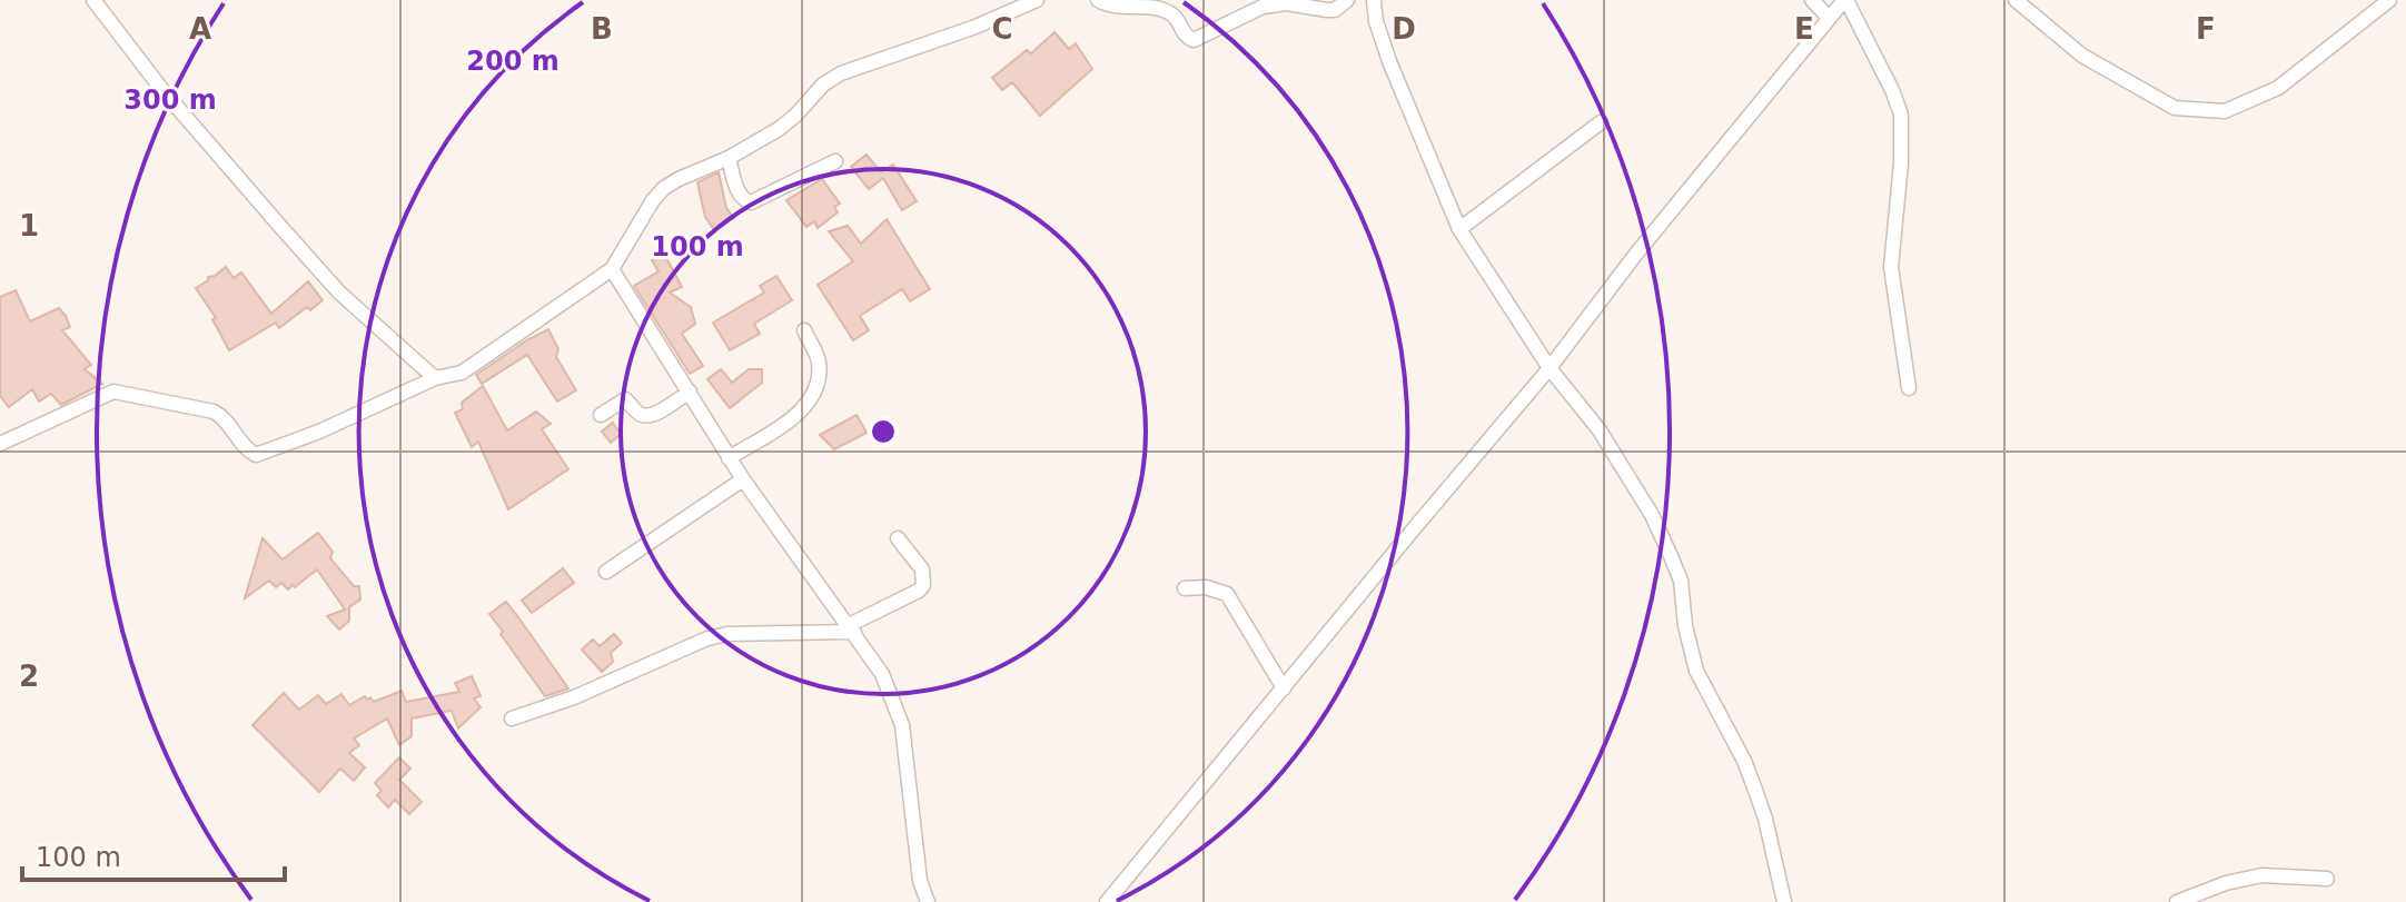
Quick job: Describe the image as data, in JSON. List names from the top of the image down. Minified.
{"scale_bar":"100 m","grid":{"columns":["A","B","C","D","E","F"],"rows":["1","2"]},"rings":["200 m","300 m","100 m"]}
